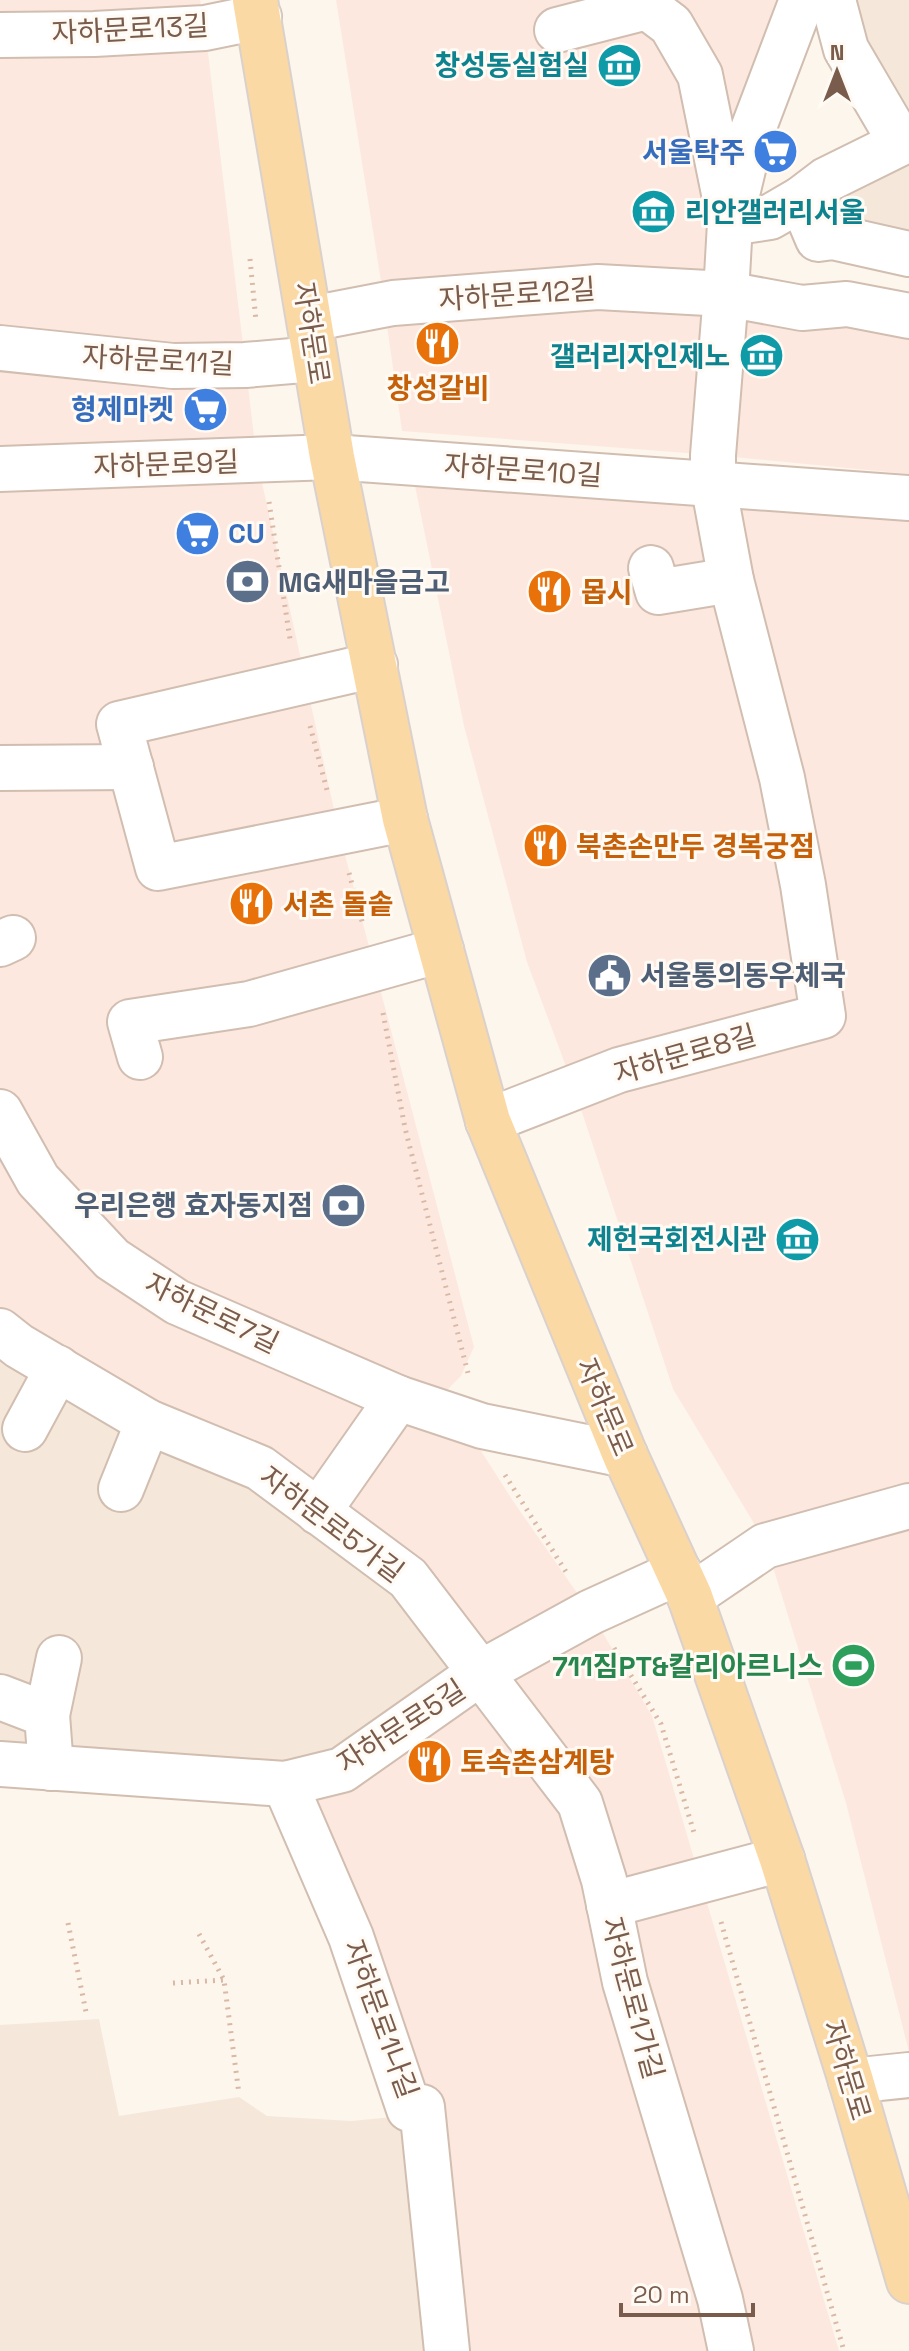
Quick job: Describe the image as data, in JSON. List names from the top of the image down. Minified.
{"streets":{"main road":["자하문로"],"street":["자하문로13길","자하문로12길","자하문로11길","자하문로9길","자하문로10길","자하문로8길","자하문로7길","자하문로5가길","자하문로5길","자하문로1가길","자하문로1나길"]},"crossings":[["자하문로13길","자하문로"],["자하문로12길","자하문로"],["자하문로12길","자하문로11길"],["자하문로","자하문로11길"],["자하문로","자하문로9길"],["자하문로","자하문로10길"],["자하문로","자하문로8길"],["자하문로","자하문로7길"],["자하문로","자하문로5길"],["자하문로9길","자하문로10길"],["자하문로5가길","자하문로5길"],["자하문로5가길","자하문로1가길"],["자하문로5길","자하문로1가길"],["자하문로5길","자하문로1나길"]],"places":{"museum":["창성동실험실","리안갤러리서울","갤러리자인제노","제헌국회전시관"],"supermarket":["서울탁주","형제마켓","CU"],"restaurant":["창성갈비","몹시","북촌손만두 경복궁점","서촌 돌솥","토속촌삼계탕"],"bank":["MG새마을금고","우리은행 효자동지점"],"public building":["서울통의동우체국"],"sports":["711짐PT&칼리아르니스"]},"scale_bar":"20 m","north":"top"}
